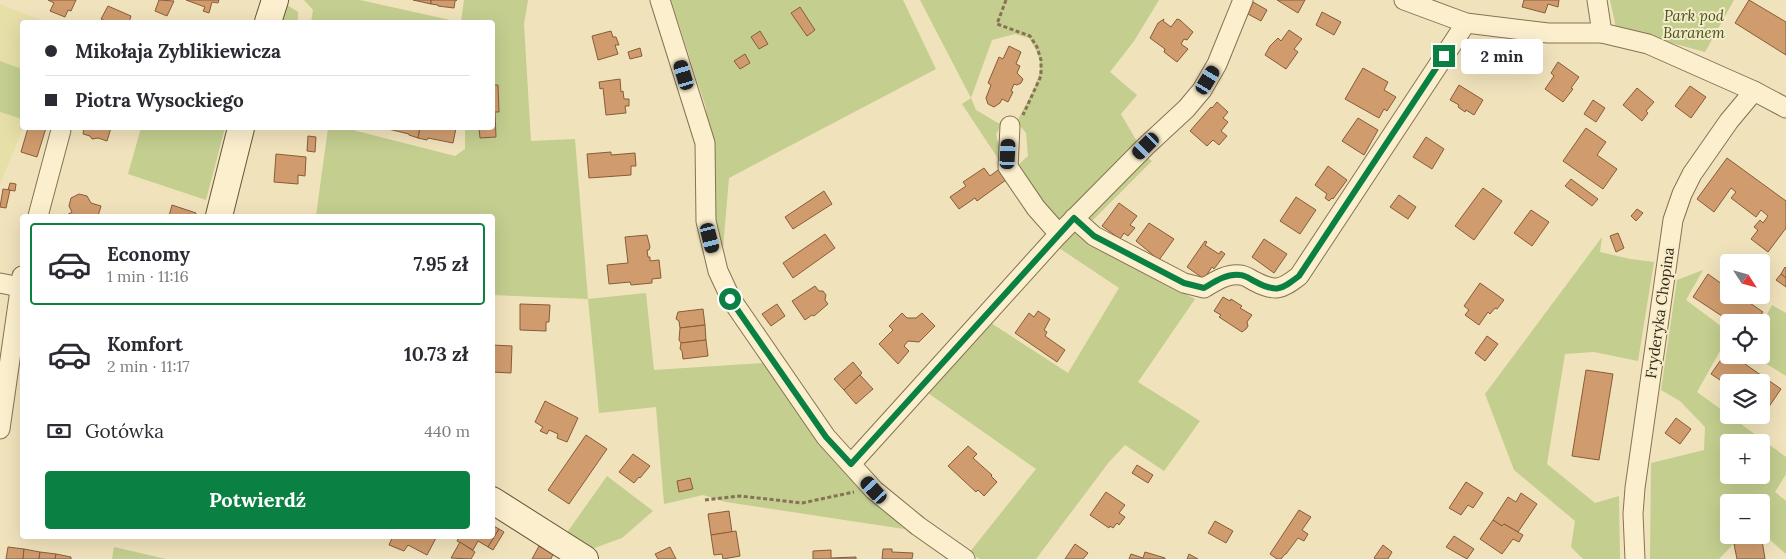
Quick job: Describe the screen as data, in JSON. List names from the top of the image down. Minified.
{"streets":{"street":["Fryderyka Chopina"]},"parks":["Park pod Baranem"],"north":"bottom right","page":{"banner":["Mikołaja Zyblikiewicza","Piotra Wysockiego"],"bubble":"2 min","list":[{"name":"Economy","note":"1 min · 11:16","value":"7.95 zł"},{"name":"Komfort","note":"2 min · 11:17","value":"10.73 zł"}],"map_buttons":["+","−"],"pay":["Gotówka","440 m"],"buttons":"Potwierdź"}}
